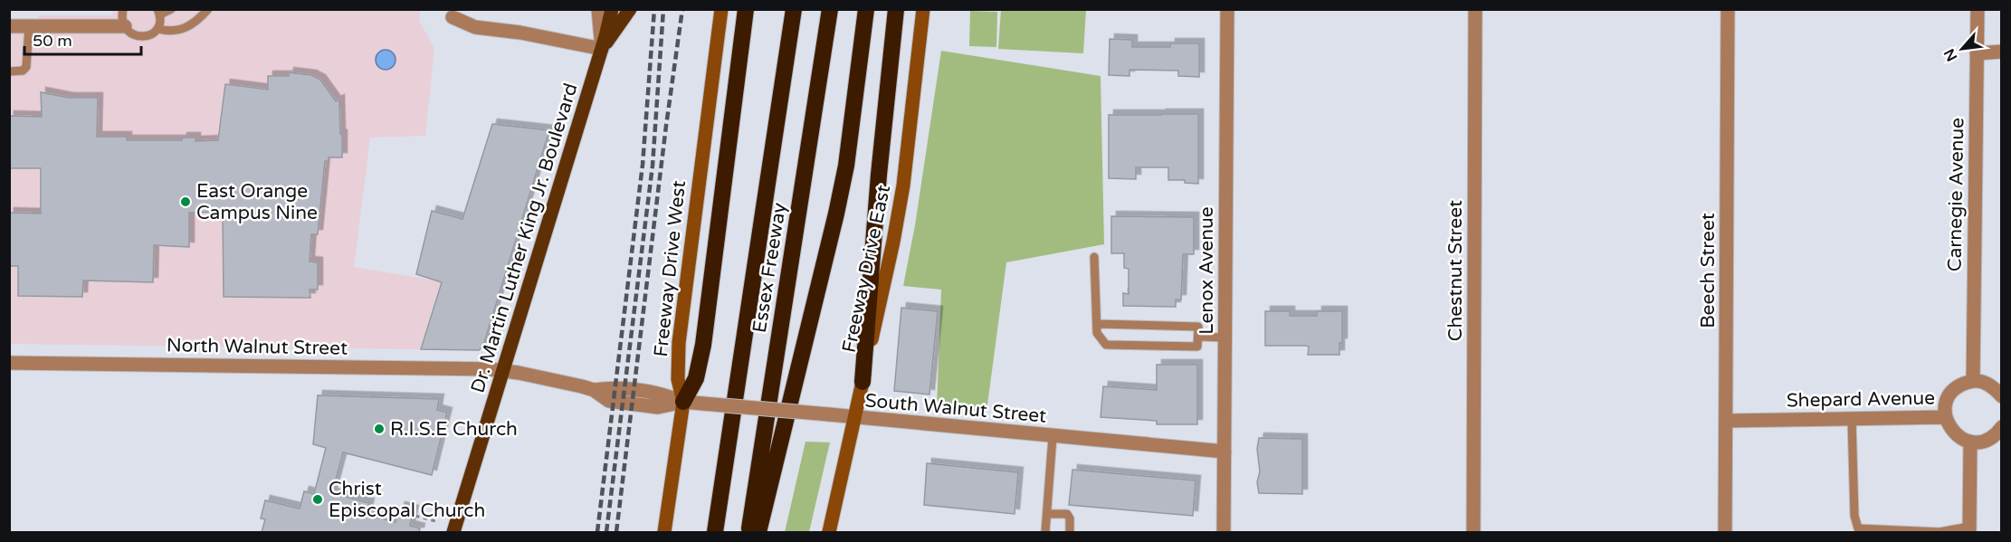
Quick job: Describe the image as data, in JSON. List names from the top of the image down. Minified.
{"streets":{"highway":["Essex Freeway"],"main road":["Dr. Martin Luther King Jr. Boulevard","Freeway Drive West","Freeway Drive East"],"street":["Carnegie Avenue","Lenox Avenue","Chestnut Street","Beech Street","North Walnut Street","Shepard Avenue","South Walnut Street"]},"crossings":[["Carnegie Avenue","Shepard Avenue"],["Dr. Martin Luther King Jr. Boulevard","North Walnut Street"],["Dr. Martin Luther King Jr. Boulevard","South Walnut Street"],["Freeway Drive West","South Walnut Street"],["Freeway Drive East","South Walnut Street"],["Lenox Avenue","South Walnut Street"],["Beech Street","Shepard Avenue"],["North Walnut Street","South Walnut Street"]],"places":["East Orange Campus Nine","R.I.S.E Church","Christ Episcopal Church"],"scale_bar":"50 m","north":"bottom left"}
